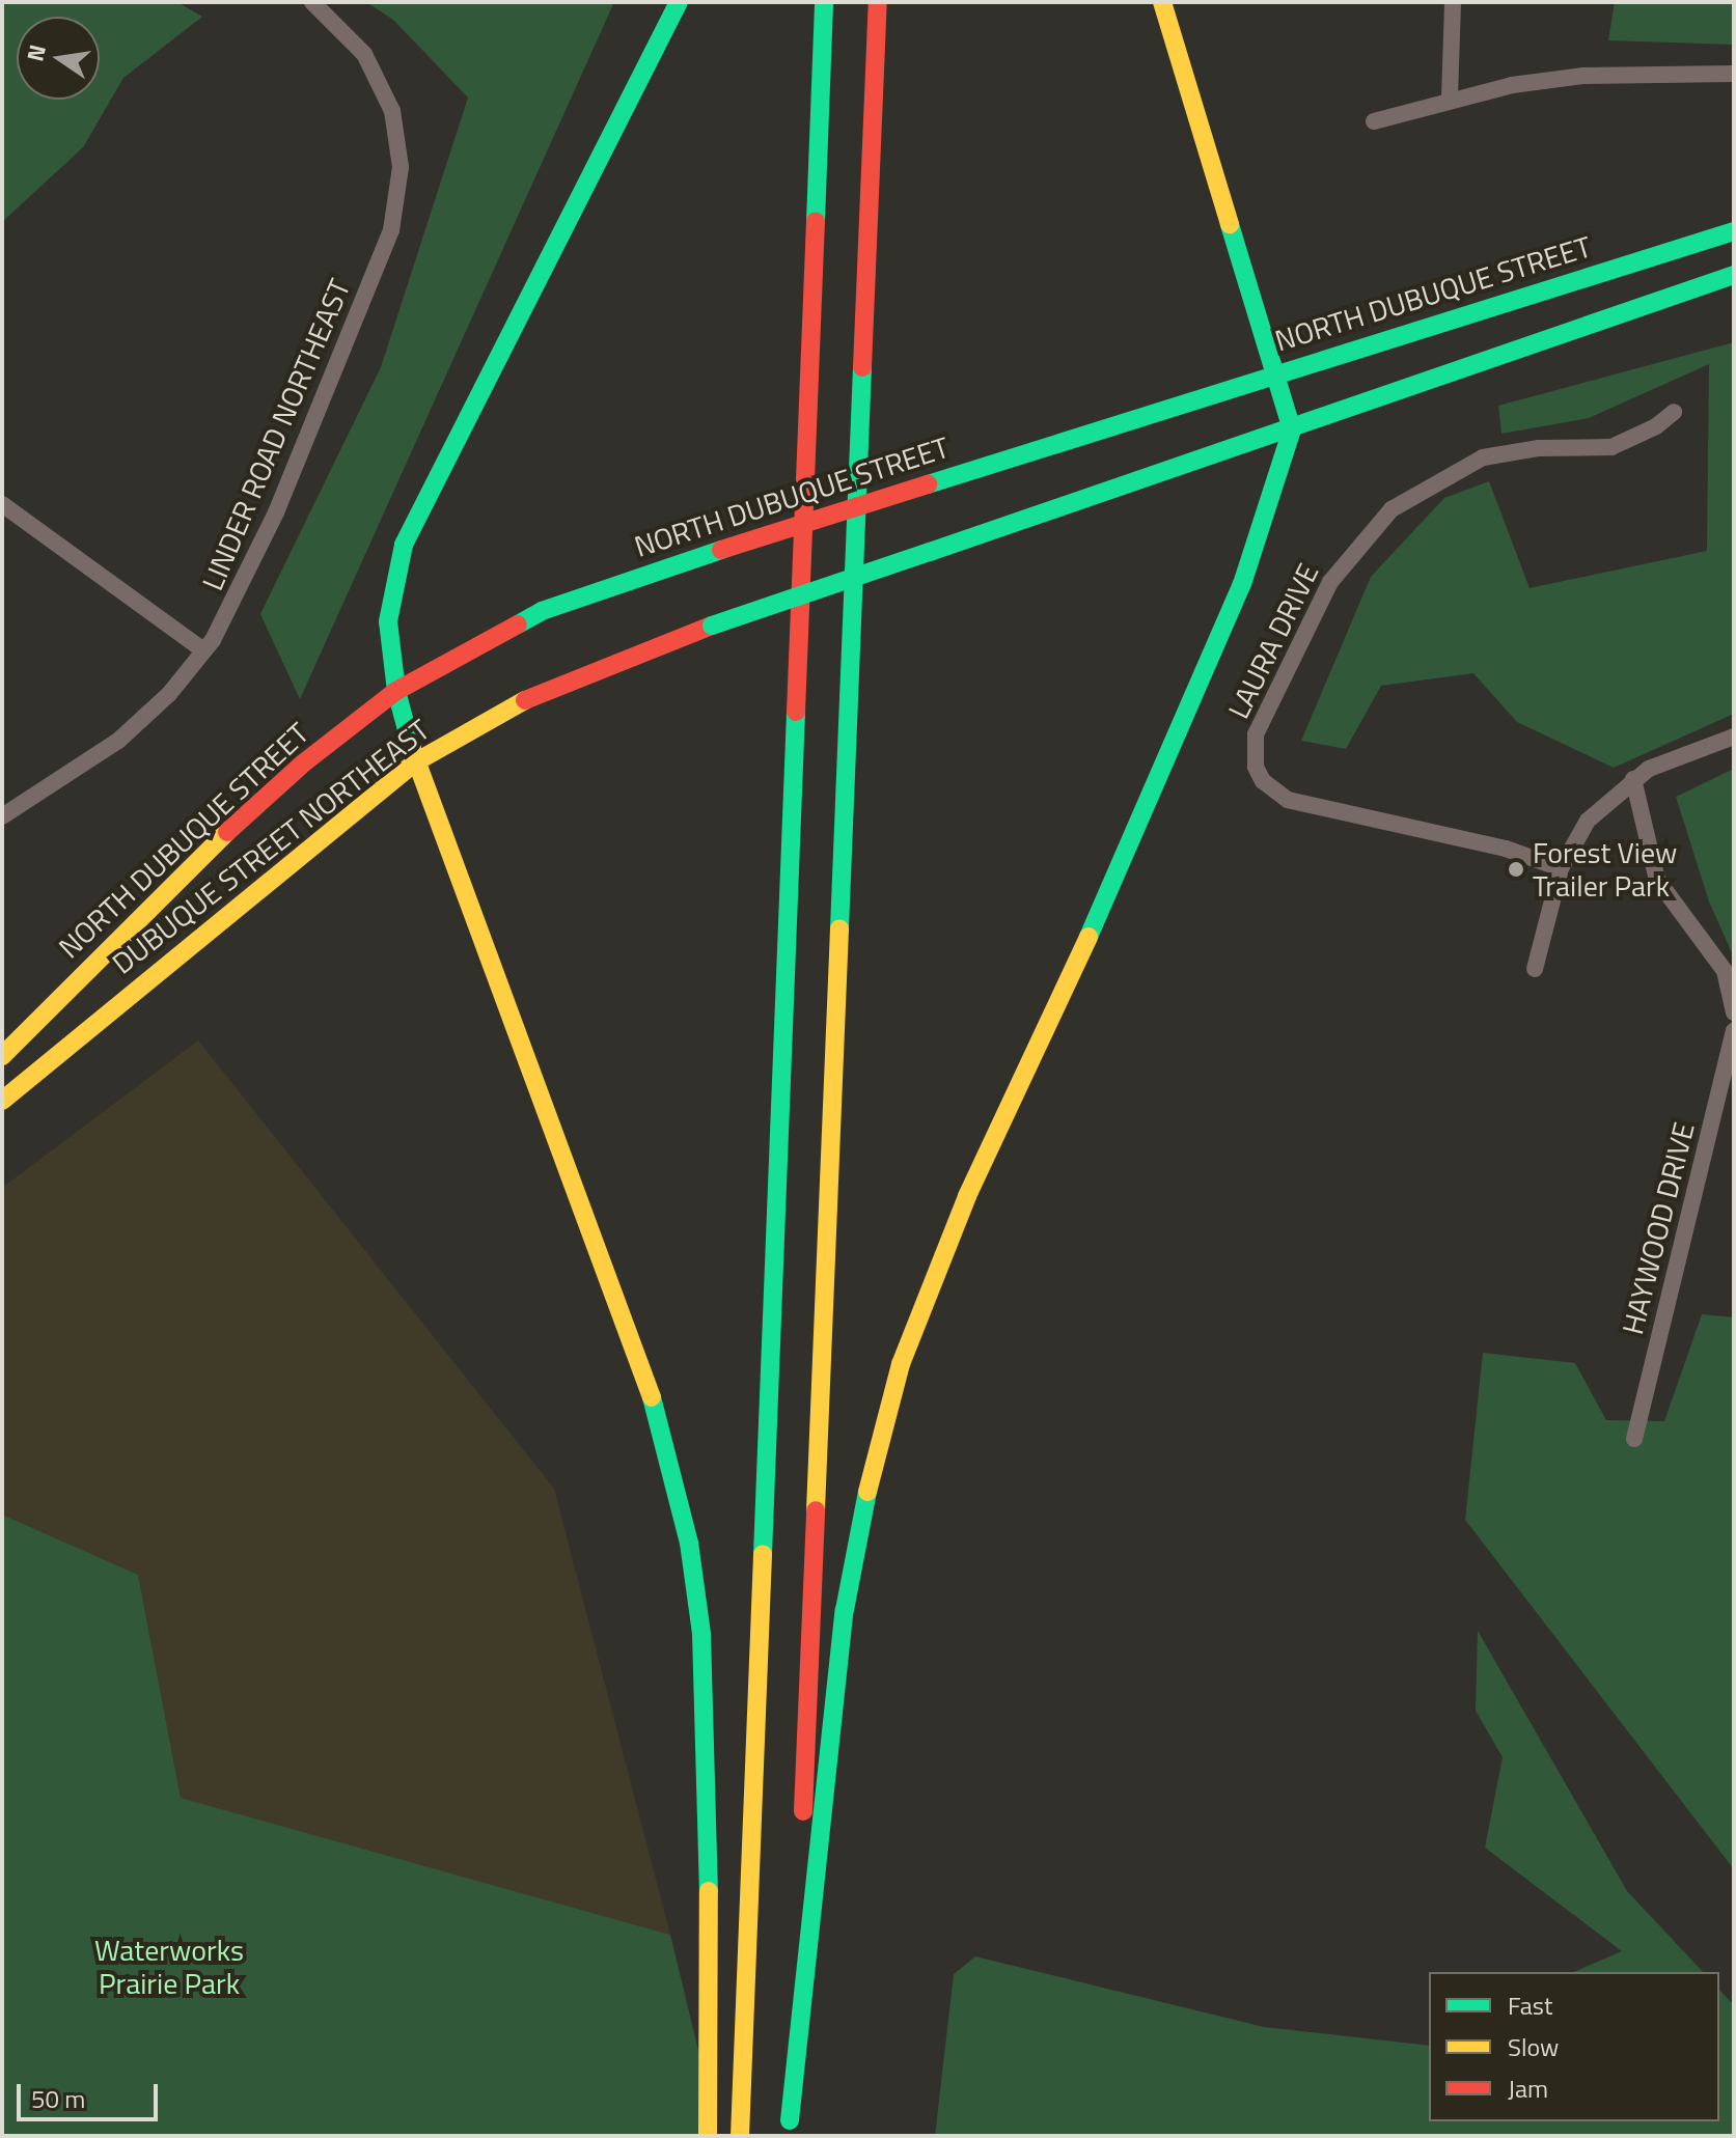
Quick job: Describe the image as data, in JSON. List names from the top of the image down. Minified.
{"streets":{"main road":["NORTH DUBUQUE STREET","DUBUQUE STREET NORTHEAST"],"street":["LINDER ROAD NORTHEAST","LAURA DRIVE","HAYWOOD DRIVE"]},"parks":["Waterworks Prairie Park"],"places":["Forest View Trailer Park"],"legend":["Fast","Slow","Jam"],"scale_bar":"50 m","north":"left"}
